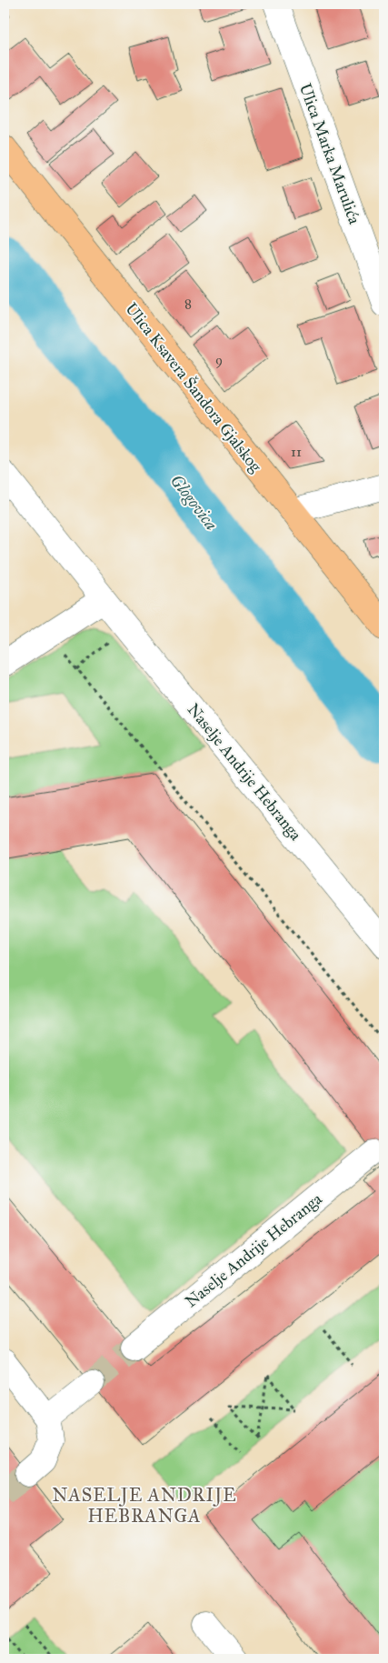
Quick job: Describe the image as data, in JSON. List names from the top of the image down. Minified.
{"streets":{"main road":["Ulica Ksavera Šandora Gjalskog"],"street":["Ulica Marka Marulića","Naselje Andrije Hebranga"]},"districts":["NASELJE ANDRIJE HEBRANGA"],"water":["Glogovica"],"house_numbers":["8","9","11"]}
